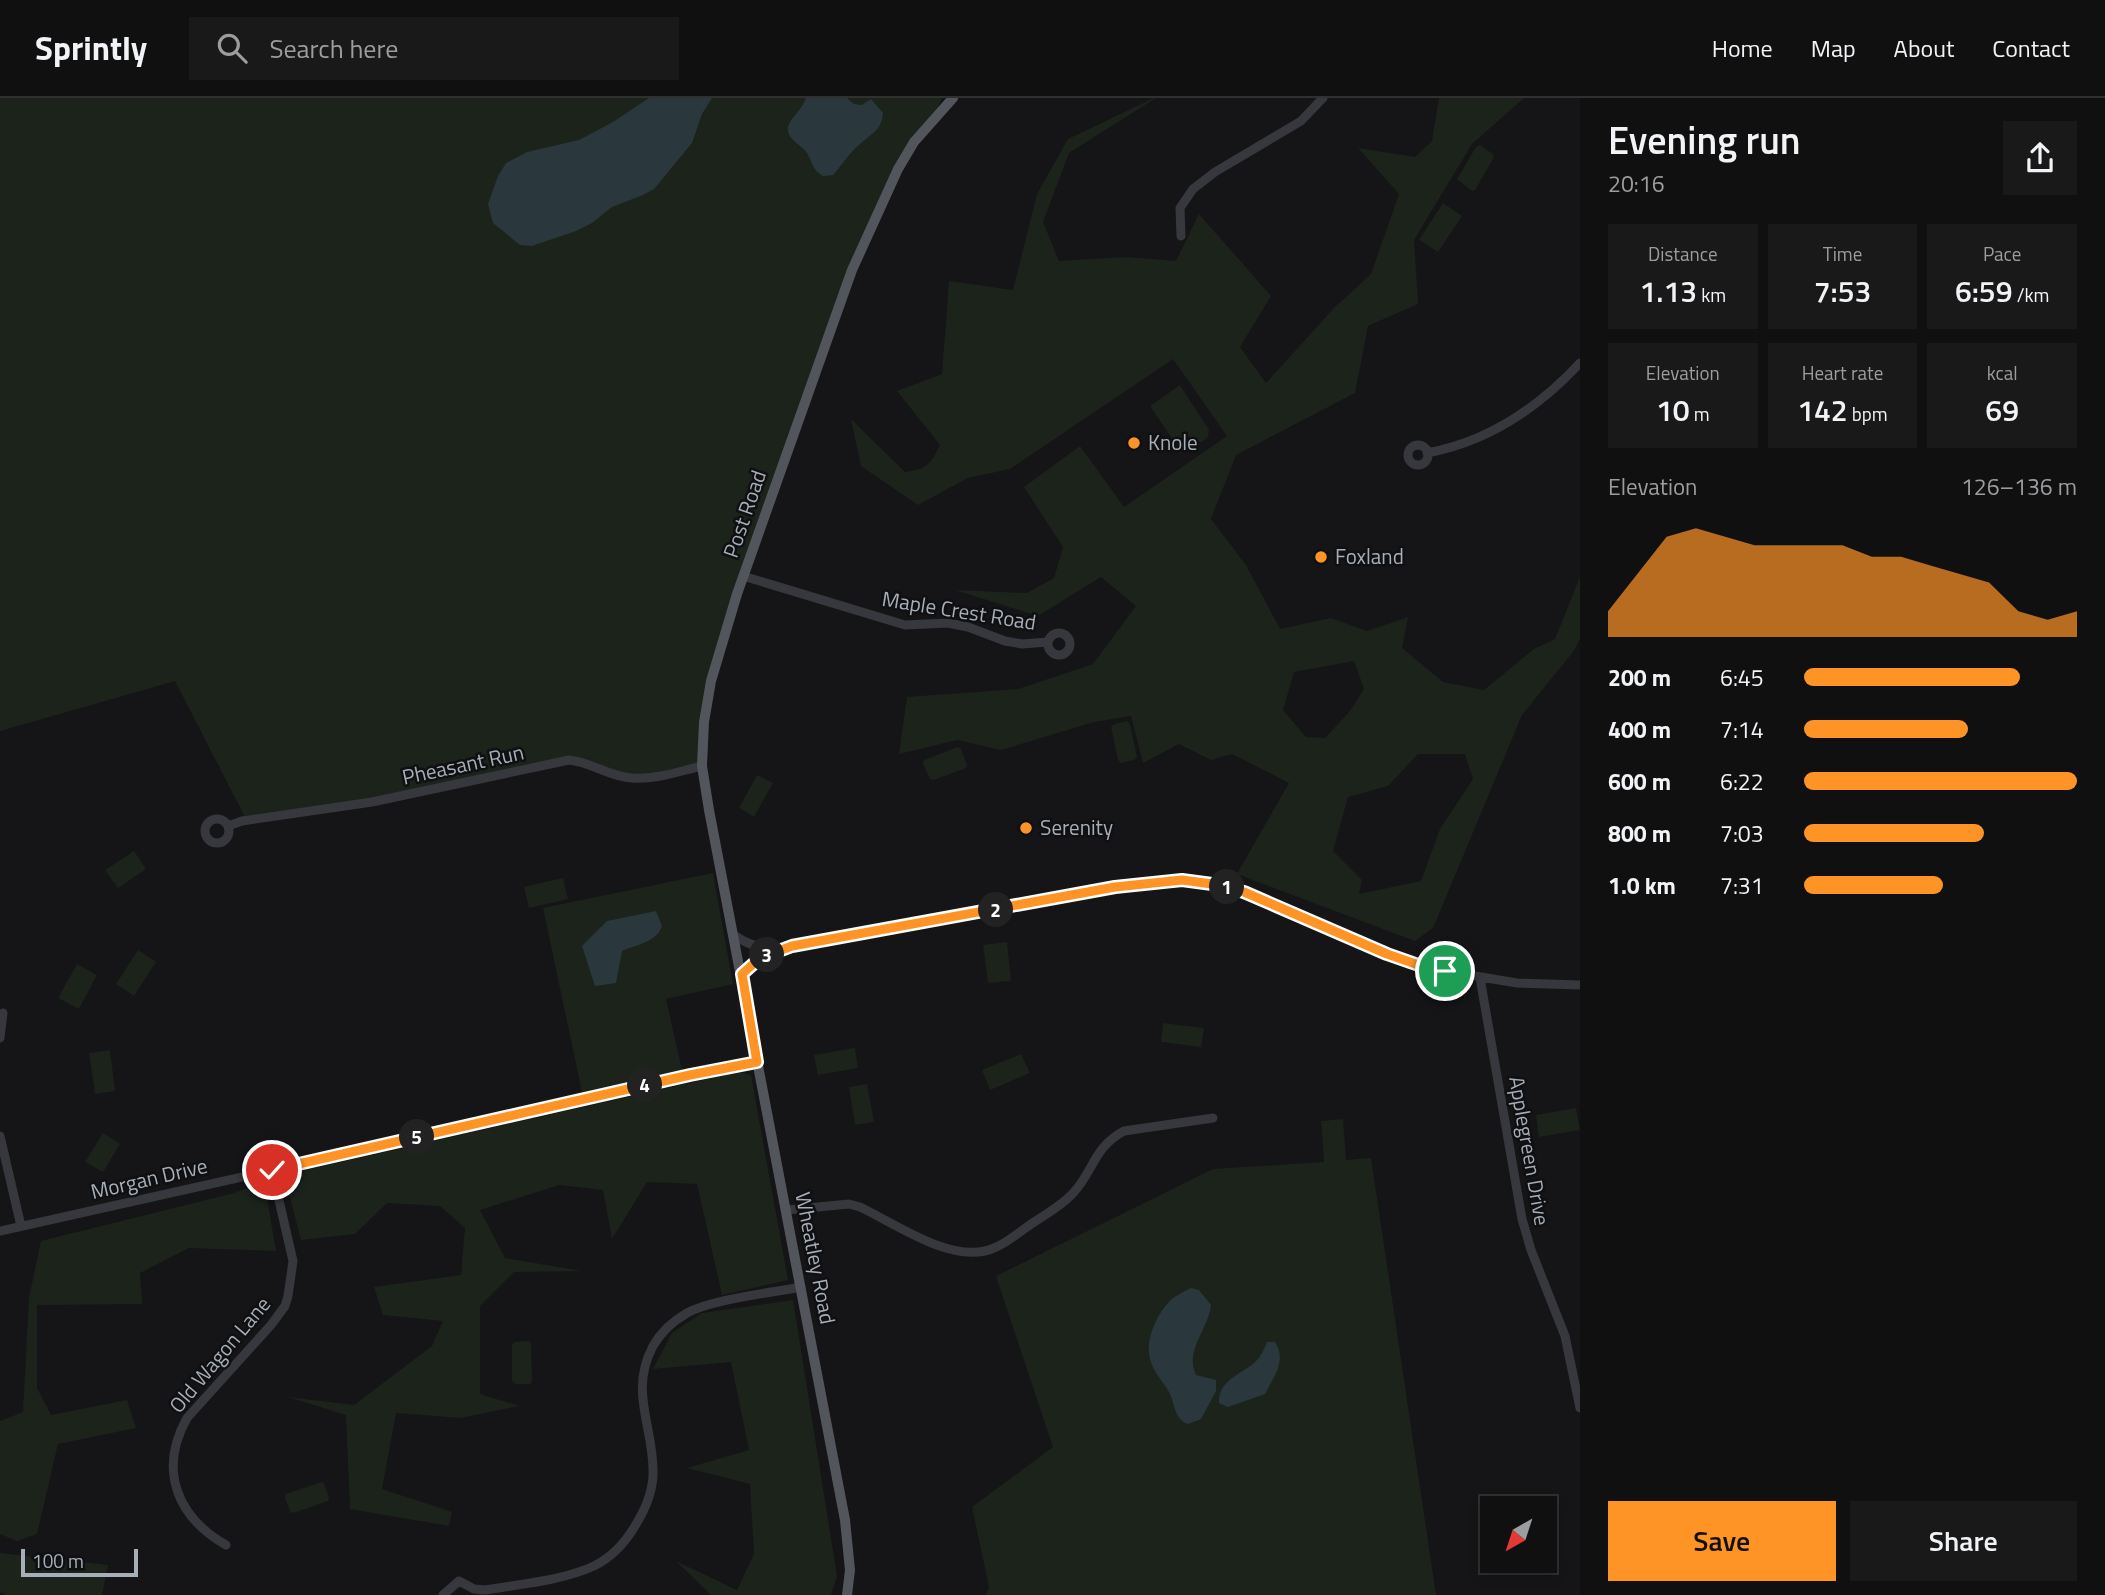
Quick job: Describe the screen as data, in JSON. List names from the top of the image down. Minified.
{"streets":{"main road":["Post Road","Wheatley Road"],"street":["Maple Crest Road","Pheasant Run","Applegreen Drive","Morgan Drive","Old Wagon Lane"]},"crossings":[["Post Road","Maple Crest Road"],["Post Road","Pheasant Run"],["Post Road","Wheatley Road"],["Morgan Drive","Wheatley Road"],["Morgan Drive","Old Wagon Lane"]],"places":["Knole","Foxland","Serenity"],"scale_bar":"100 m","north":"bottom left","page":{"header":"Sprintly","search":"Search here","nav":["Home","Map","About","Contact"],"heading":["Evening run","20:16"],"stats":[["Distance","1.13 km"],["Time","7:53"],["Pace","6:59 /km"],["Elevation","10 m"],["Heart rate","142 bpm"],["kcal","69"]],"chart":["Elevation","126–136 m"],"list":[{"name":"200 m","note":"6:45"},{"name":"400 m","note":"7:14"},{"name":"600 m","note":"6:22"},{"name":"800 m","note":"7:03"},{"name":"1.0 km","note":"7:31"}],"pins":["1","2","3","4","5"],"buttons":["Save","Share"],"scale":"100 m"}}
